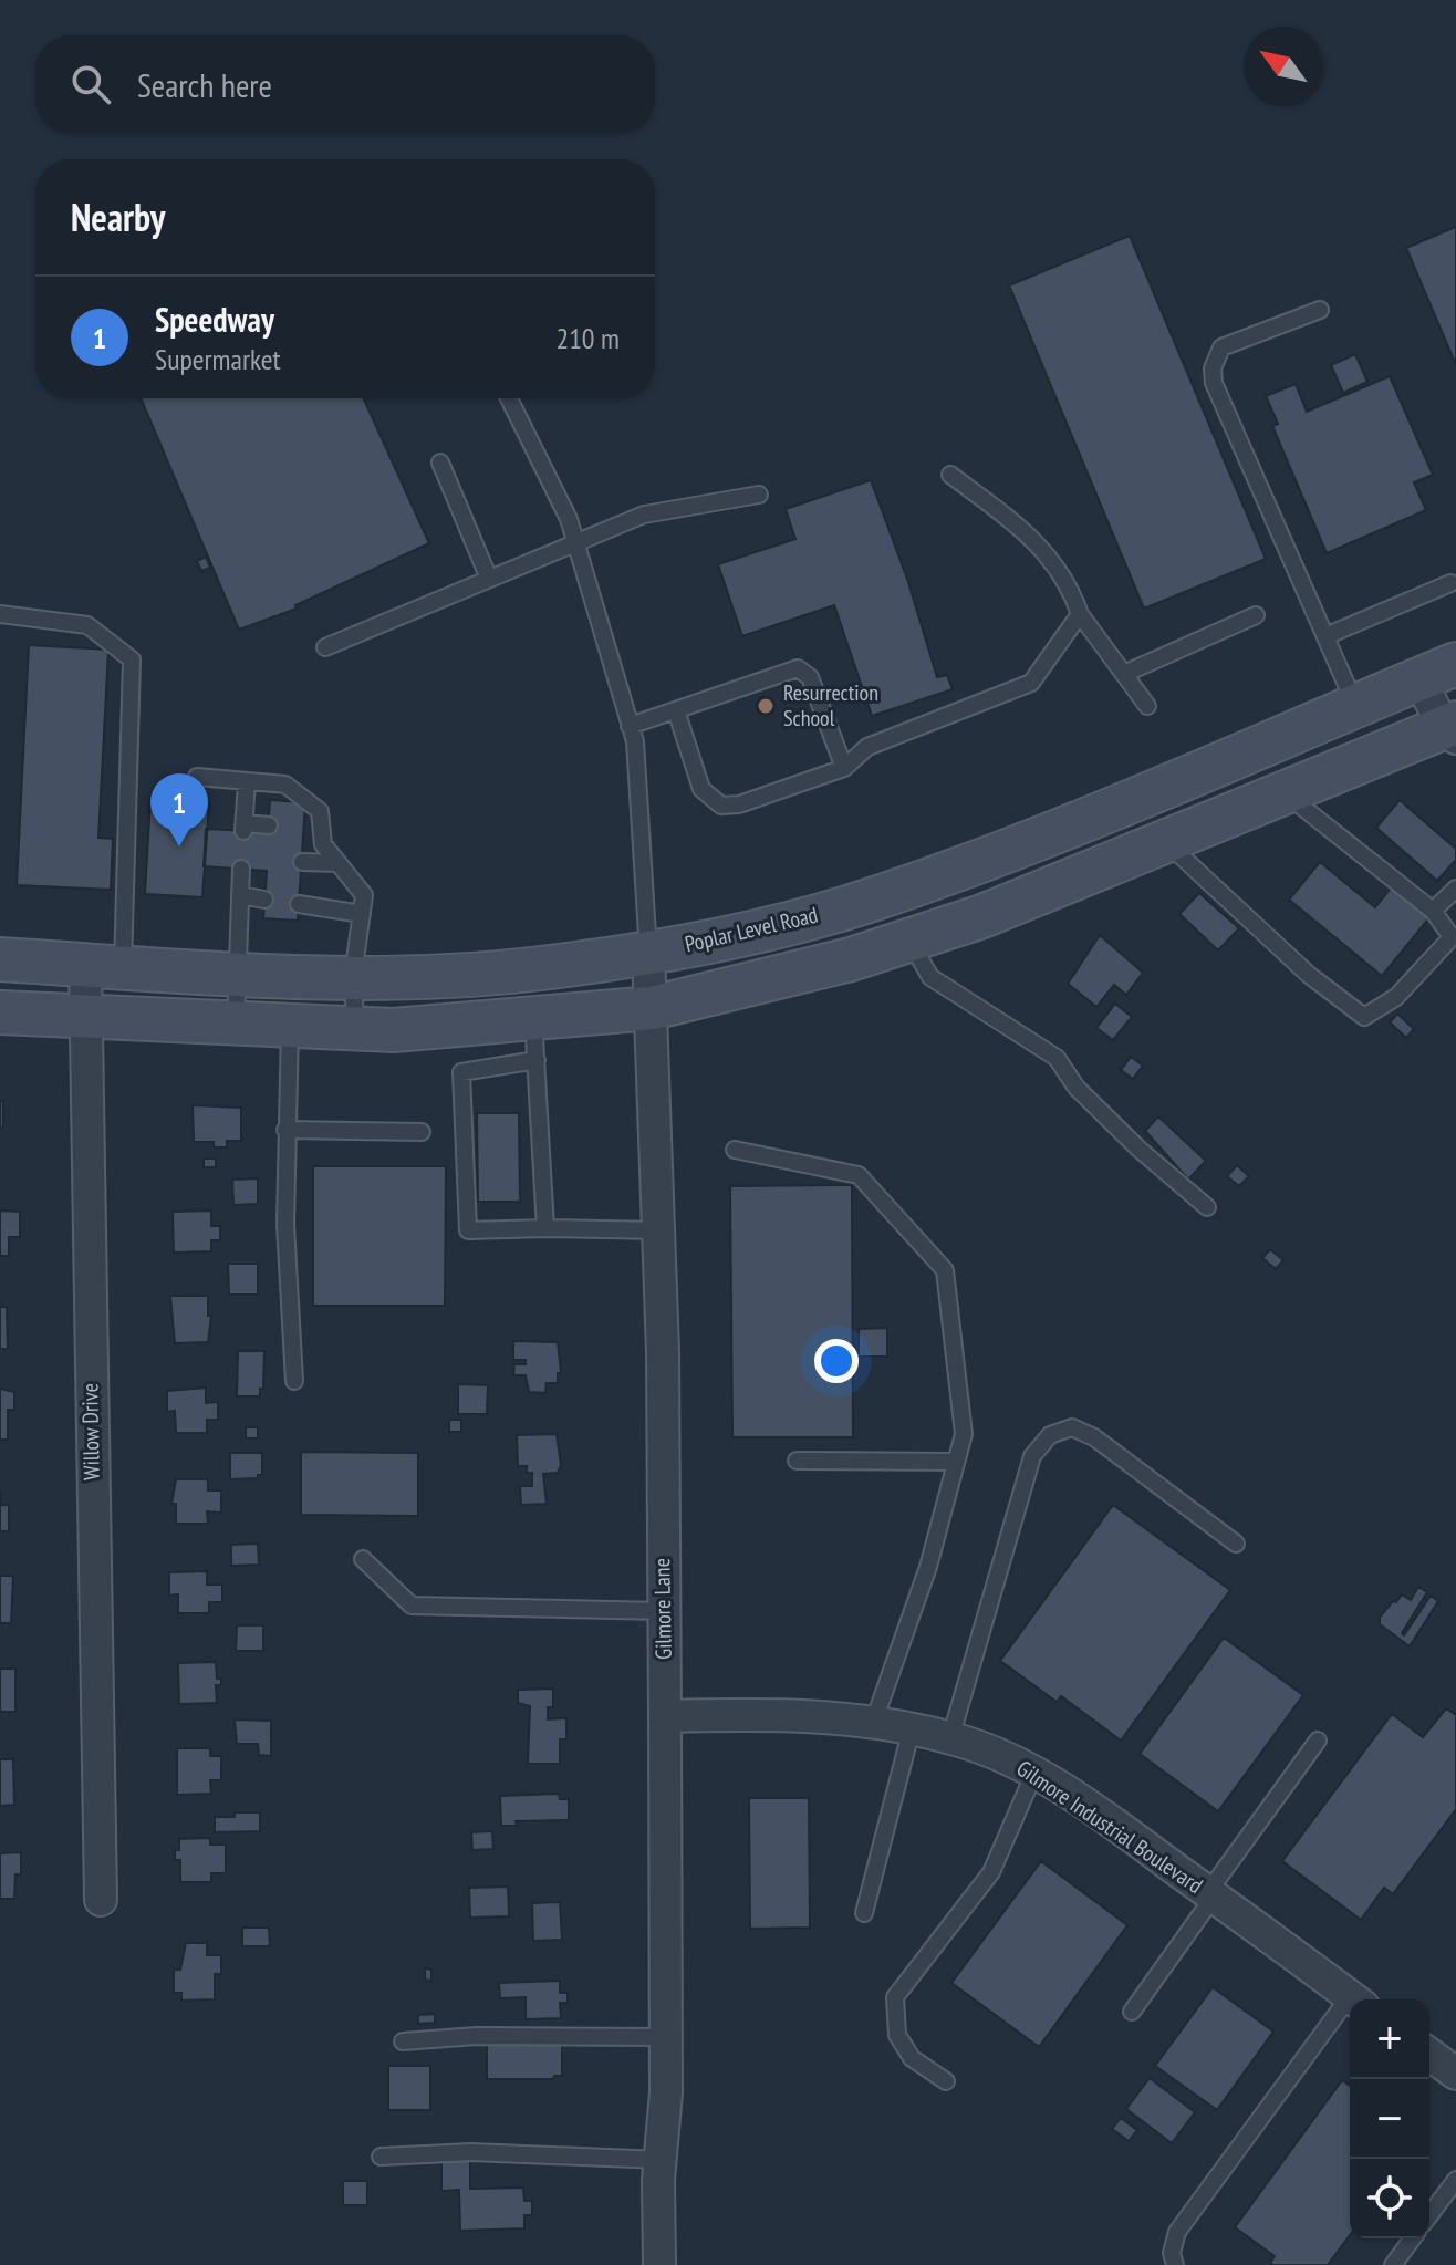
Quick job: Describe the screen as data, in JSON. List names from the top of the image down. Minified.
{"streets":{"main road":["Poplar Level Road"],"street":["Willow Drive","Gilmore Lane","Gilmore Industrial Boulevard"]},"crossings":[["Poplar Level Road","Willow Drive"],["Poplar Level Road","Gilmore Lane"],["Gilmore Lane","Gilmore Industrial Boulevard"]],"places":["Resurrection School"],"north":"top left","page":{"search":"Search here","heading":"Nearby","list":[{"mark":"1","name":"Speedway","note":"Supermarket","value":"210 m"}],"pins":"1","map_buttons":["+","−"]}}
